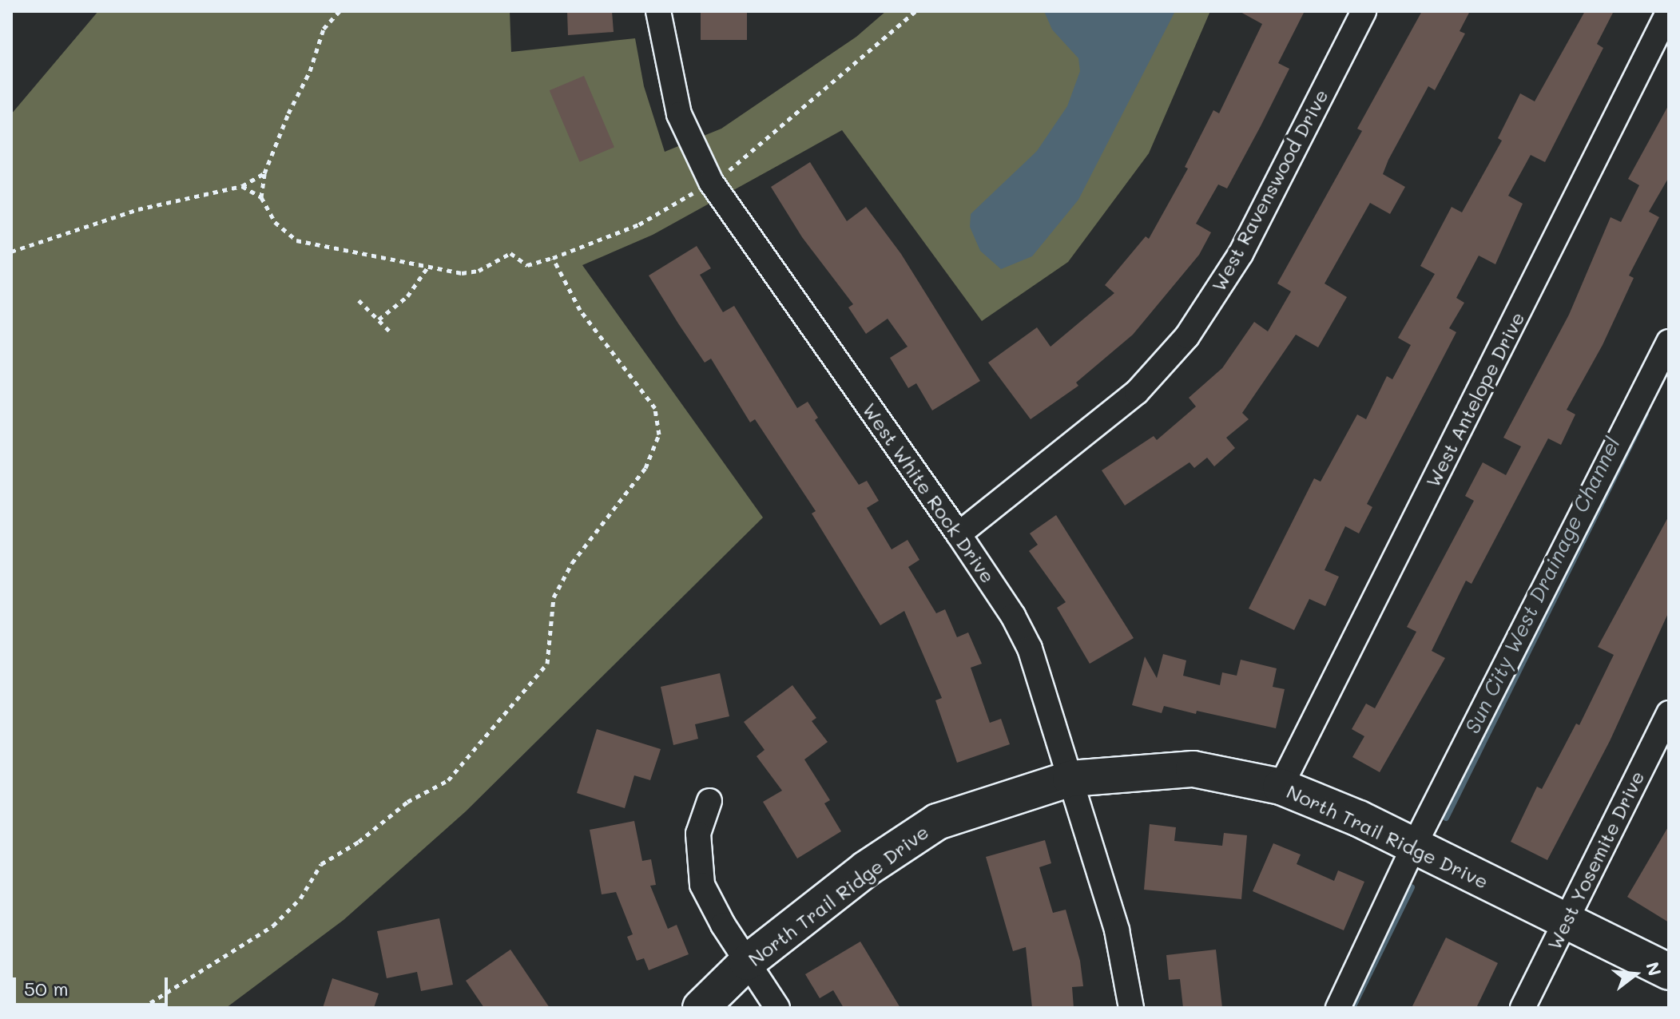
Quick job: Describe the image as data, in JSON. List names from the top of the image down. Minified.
{"streets":{"street":["West Ravenswood Drive","West Antelope Drive","West White Rock Drive","North Trail Ridge Drive","West Yosemite Drive"]},"crossings":[["West Ravenswood Drive","West White Rock Drive"],["West Antelope Drive","North Trail Ridge Drive"],["West White Rock Drive","North Trail Ridge Drive"],["North Trail Ridge Drive","West Yosemite Drive"]],"water":["Sun City West Drainage Channel"],"scale_bar":"50 m","north":"right"}
